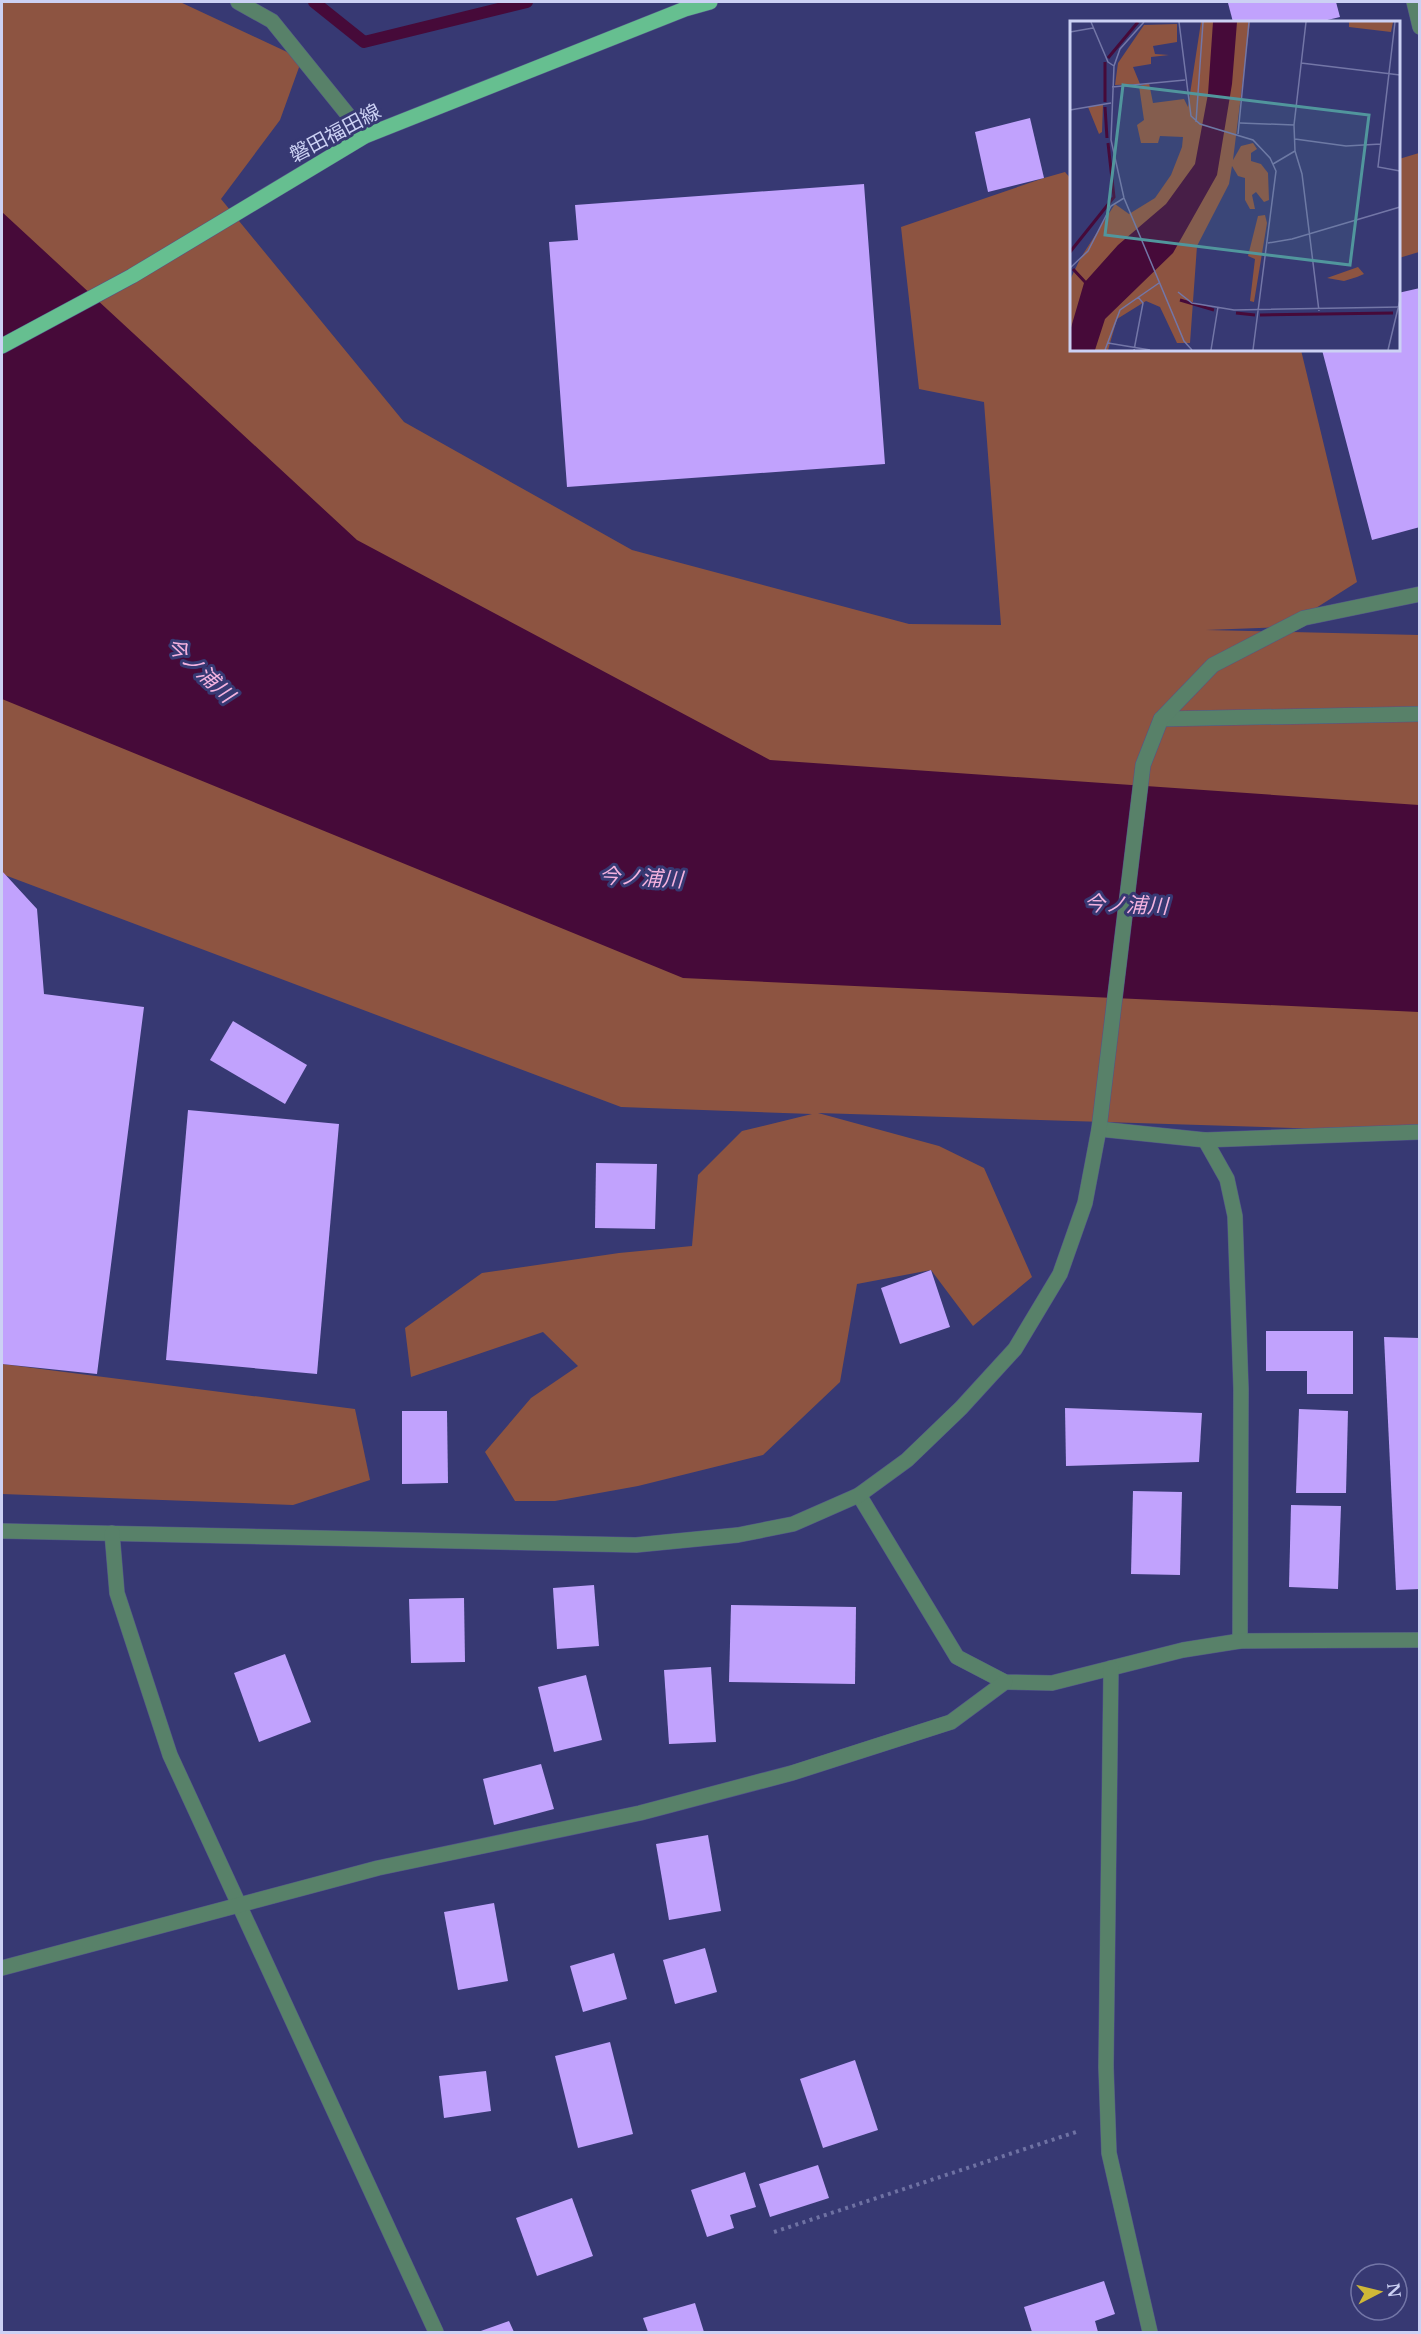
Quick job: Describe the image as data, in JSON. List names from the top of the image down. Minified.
{"streets":{"main road":["磐田福田線"]},"water":["今ノ浦川"],"north":"right"}
